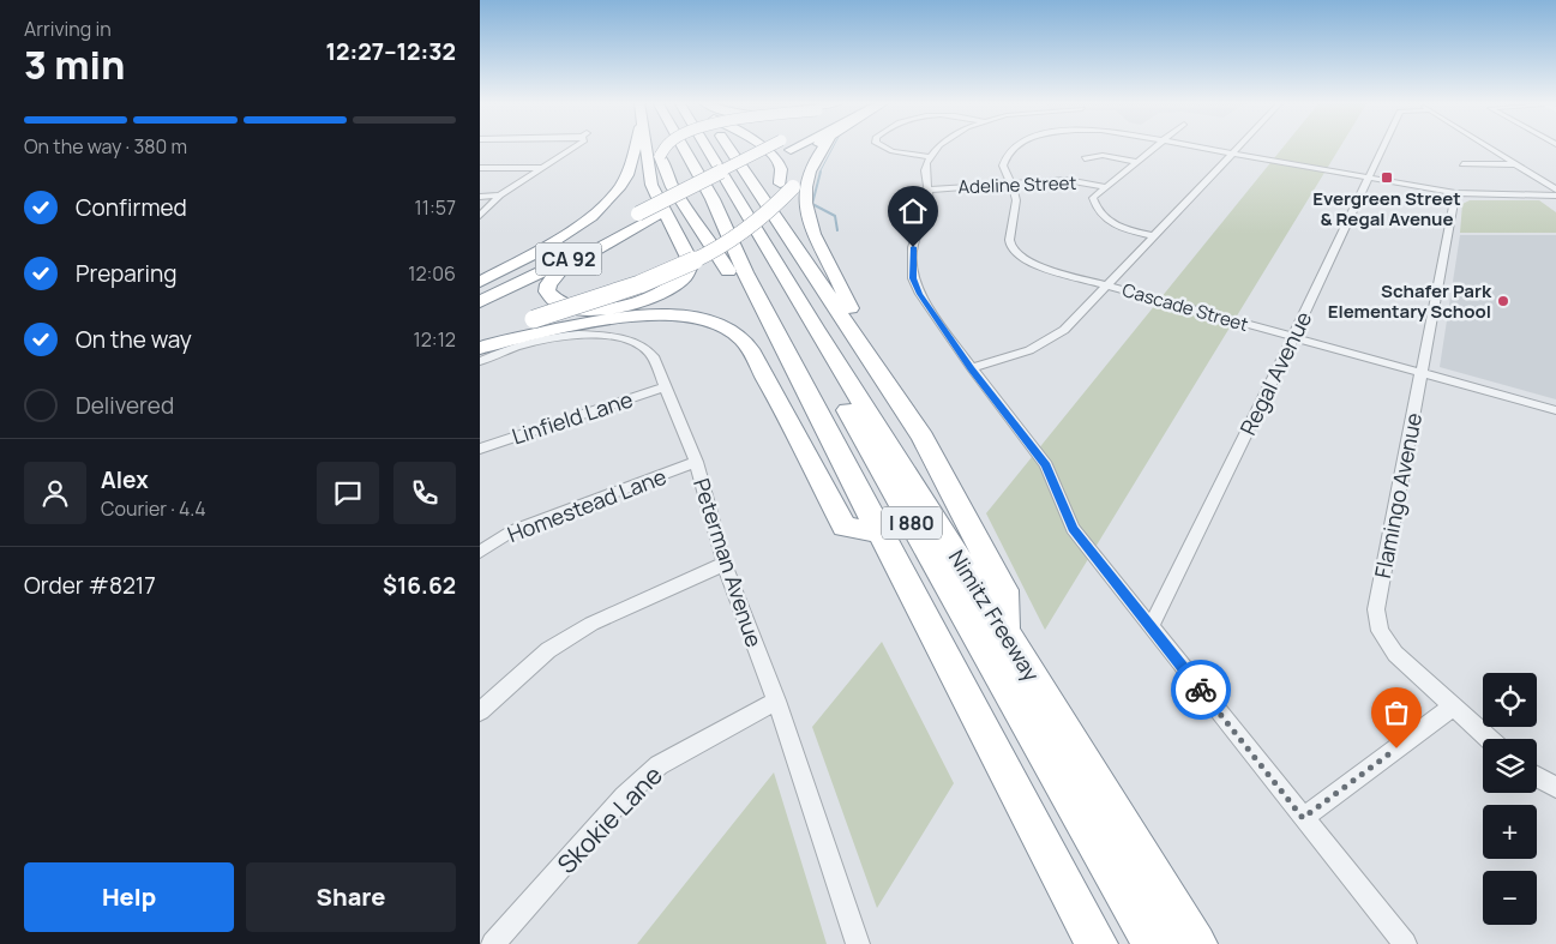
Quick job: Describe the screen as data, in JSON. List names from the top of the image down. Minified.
{"streets":{"highway":["CA 92","I 880","Nimitz Freeway"],"street":["Adeline Street","Cascade Street","Regal Avenue","Linfield Lane","Flamingo Avenue","Homestead Lane","Peterman Avenue","Skokie Lane"]},"crossings":[["Adeline Street","Cascade Street"],["Cascade Street","Regal Avenue"],["Cascade Street","Flamingo Avenue"],["Linfield Lane","Peterman Avenue"],["Homestead Lane","Peterman Avenue"],["Peterman Avenue","Skokie Lane"]],"places":{"transit":["Evergreen Street & Regal Avenue"],"other":["Schafer Park Elementary School"]},"page":{"heading":["3 min","Arriving in","12:27–12:32"],"panel":["Alex","Courier · 4.4","Order #8217","$16.62"],"bar":"On the way · 380 m","list":[["Confirmed","11:57"],["Preparing","12:06"],["On the way","12:12"],"Delivered"],"map_buttons":["+","−"],"buttons":["Help","Share"]}}
